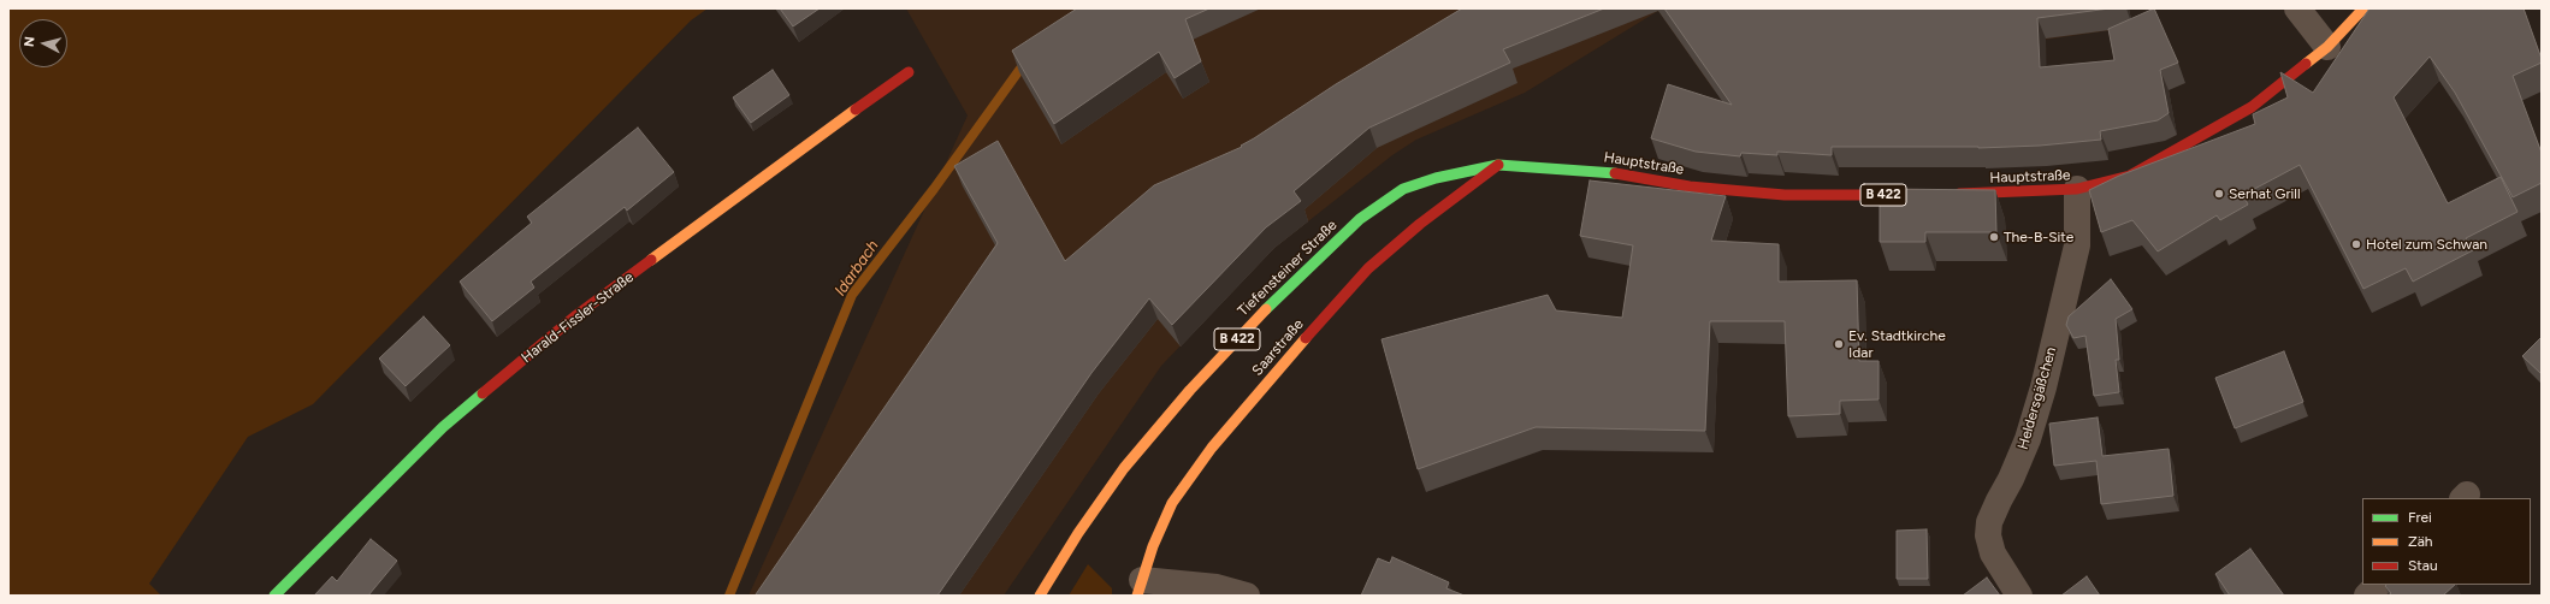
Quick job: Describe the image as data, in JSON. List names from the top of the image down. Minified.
{"streets":{"main road":["Hauptstraße","B 422","Tiefensteiner Straße","Harald-Fissler-Straße","Saarstraße"],"street":["Heldersgäßchen"]},"crossings":[["Hauptstraße","Tiefensteiner Straße"],["Hauptstraße","Saarstraße"],["Hauptstraße","Heldersgäßchen"],["Tiefensteiner Straße","Saarstraße"]],"water":["Idarbach"],"places":["Serhat Grill","The-B-Site","Hotel zum Schwan","Ev. Stadtkirche Idar"],"legend":["Frei","Zäh","Stau"],"north":"left"}
